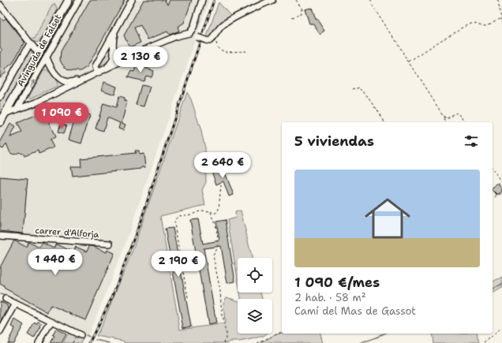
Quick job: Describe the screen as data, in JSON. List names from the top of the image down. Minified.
{"streets":{"main road":["Avinguda de Falset"],"street":["carrer d'Alforja"]},"page":{"price":["2 130 €","1 090 €","2 640 €","1 440 €","2 190 €"],"heading":"5 viviendas","list":[{"name":"1 090 €/mes","note":"2 hab. · 58 m² · Camí del Mas de Gassot"}]}}
